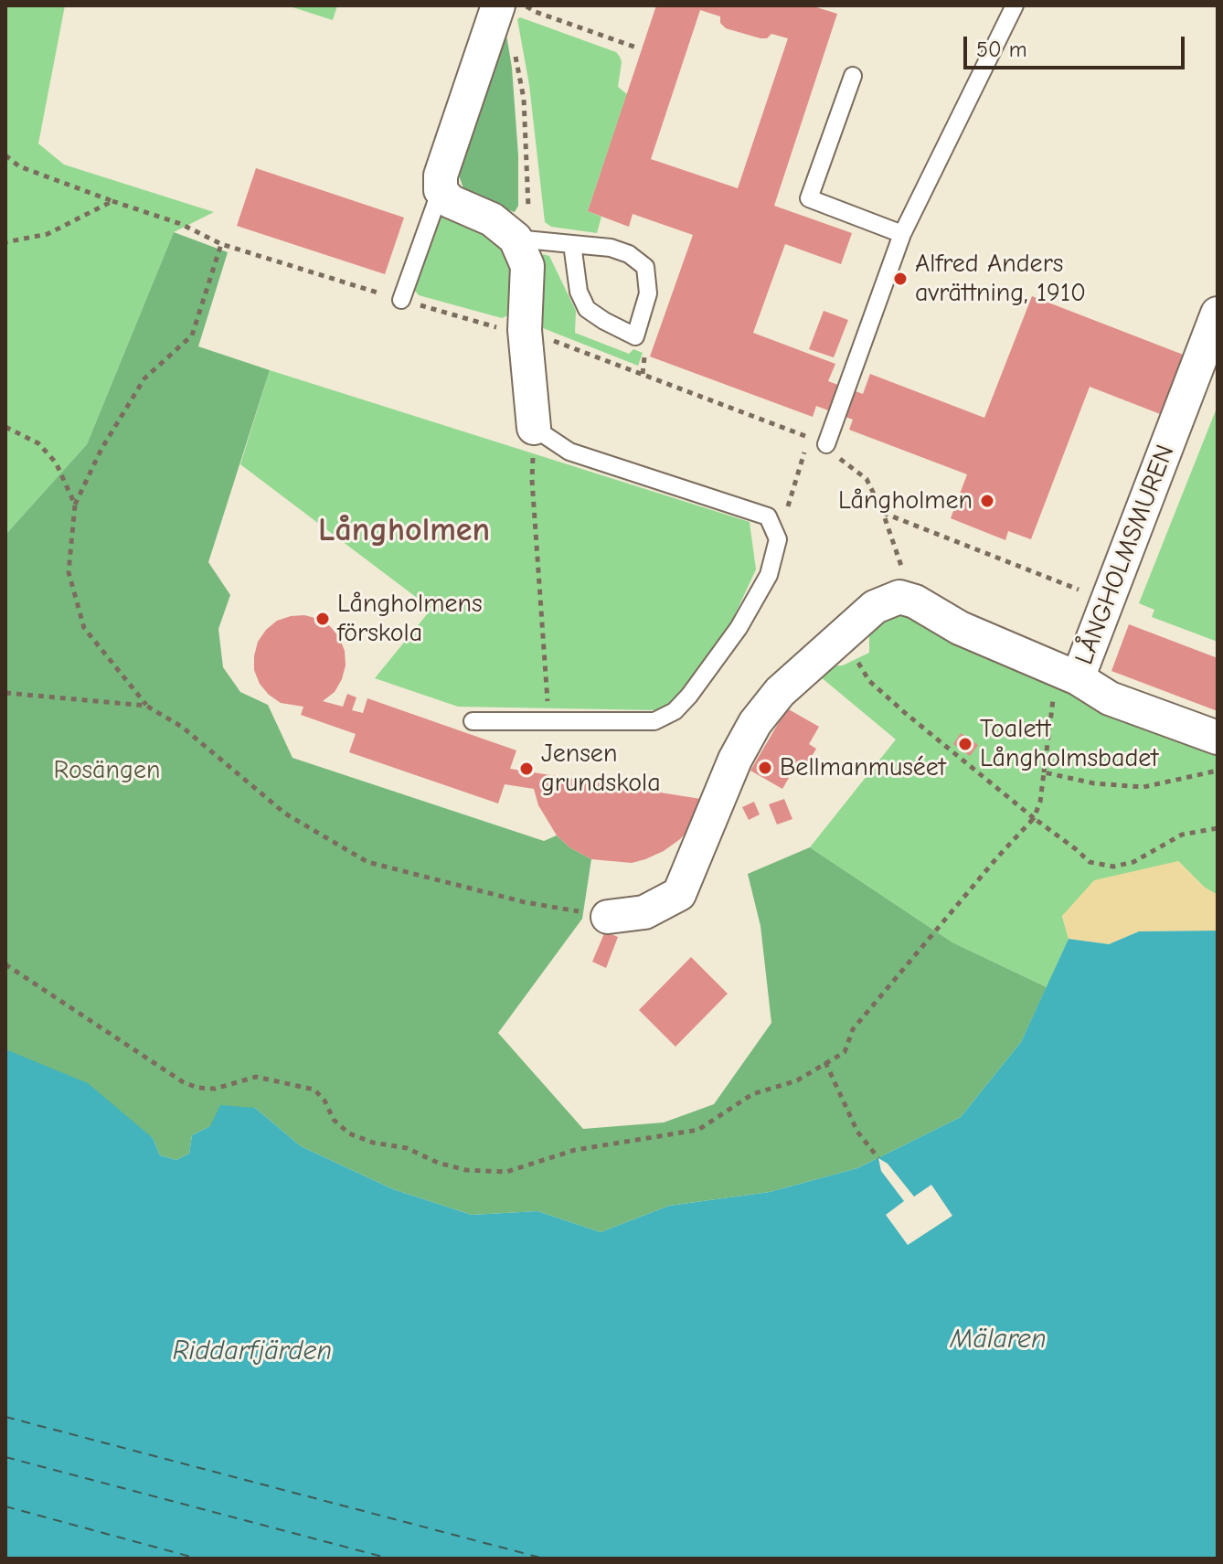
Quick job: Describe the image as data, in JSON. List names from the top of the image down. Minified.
{"streets":{"street":["LÅNGHOLMSMUREN"]},"districts":["Långholmen"],"water":["Mälaren","Riddarfjärden"],"parks":["Rosängen"],"places":["Alfred Anders avrättning, 1910","Långholmen","Långholmens förskola","Toalett Långholmsbadet","Bellmanmuséet","Jensen grundskola"],"scale_bar":"50 m"}
